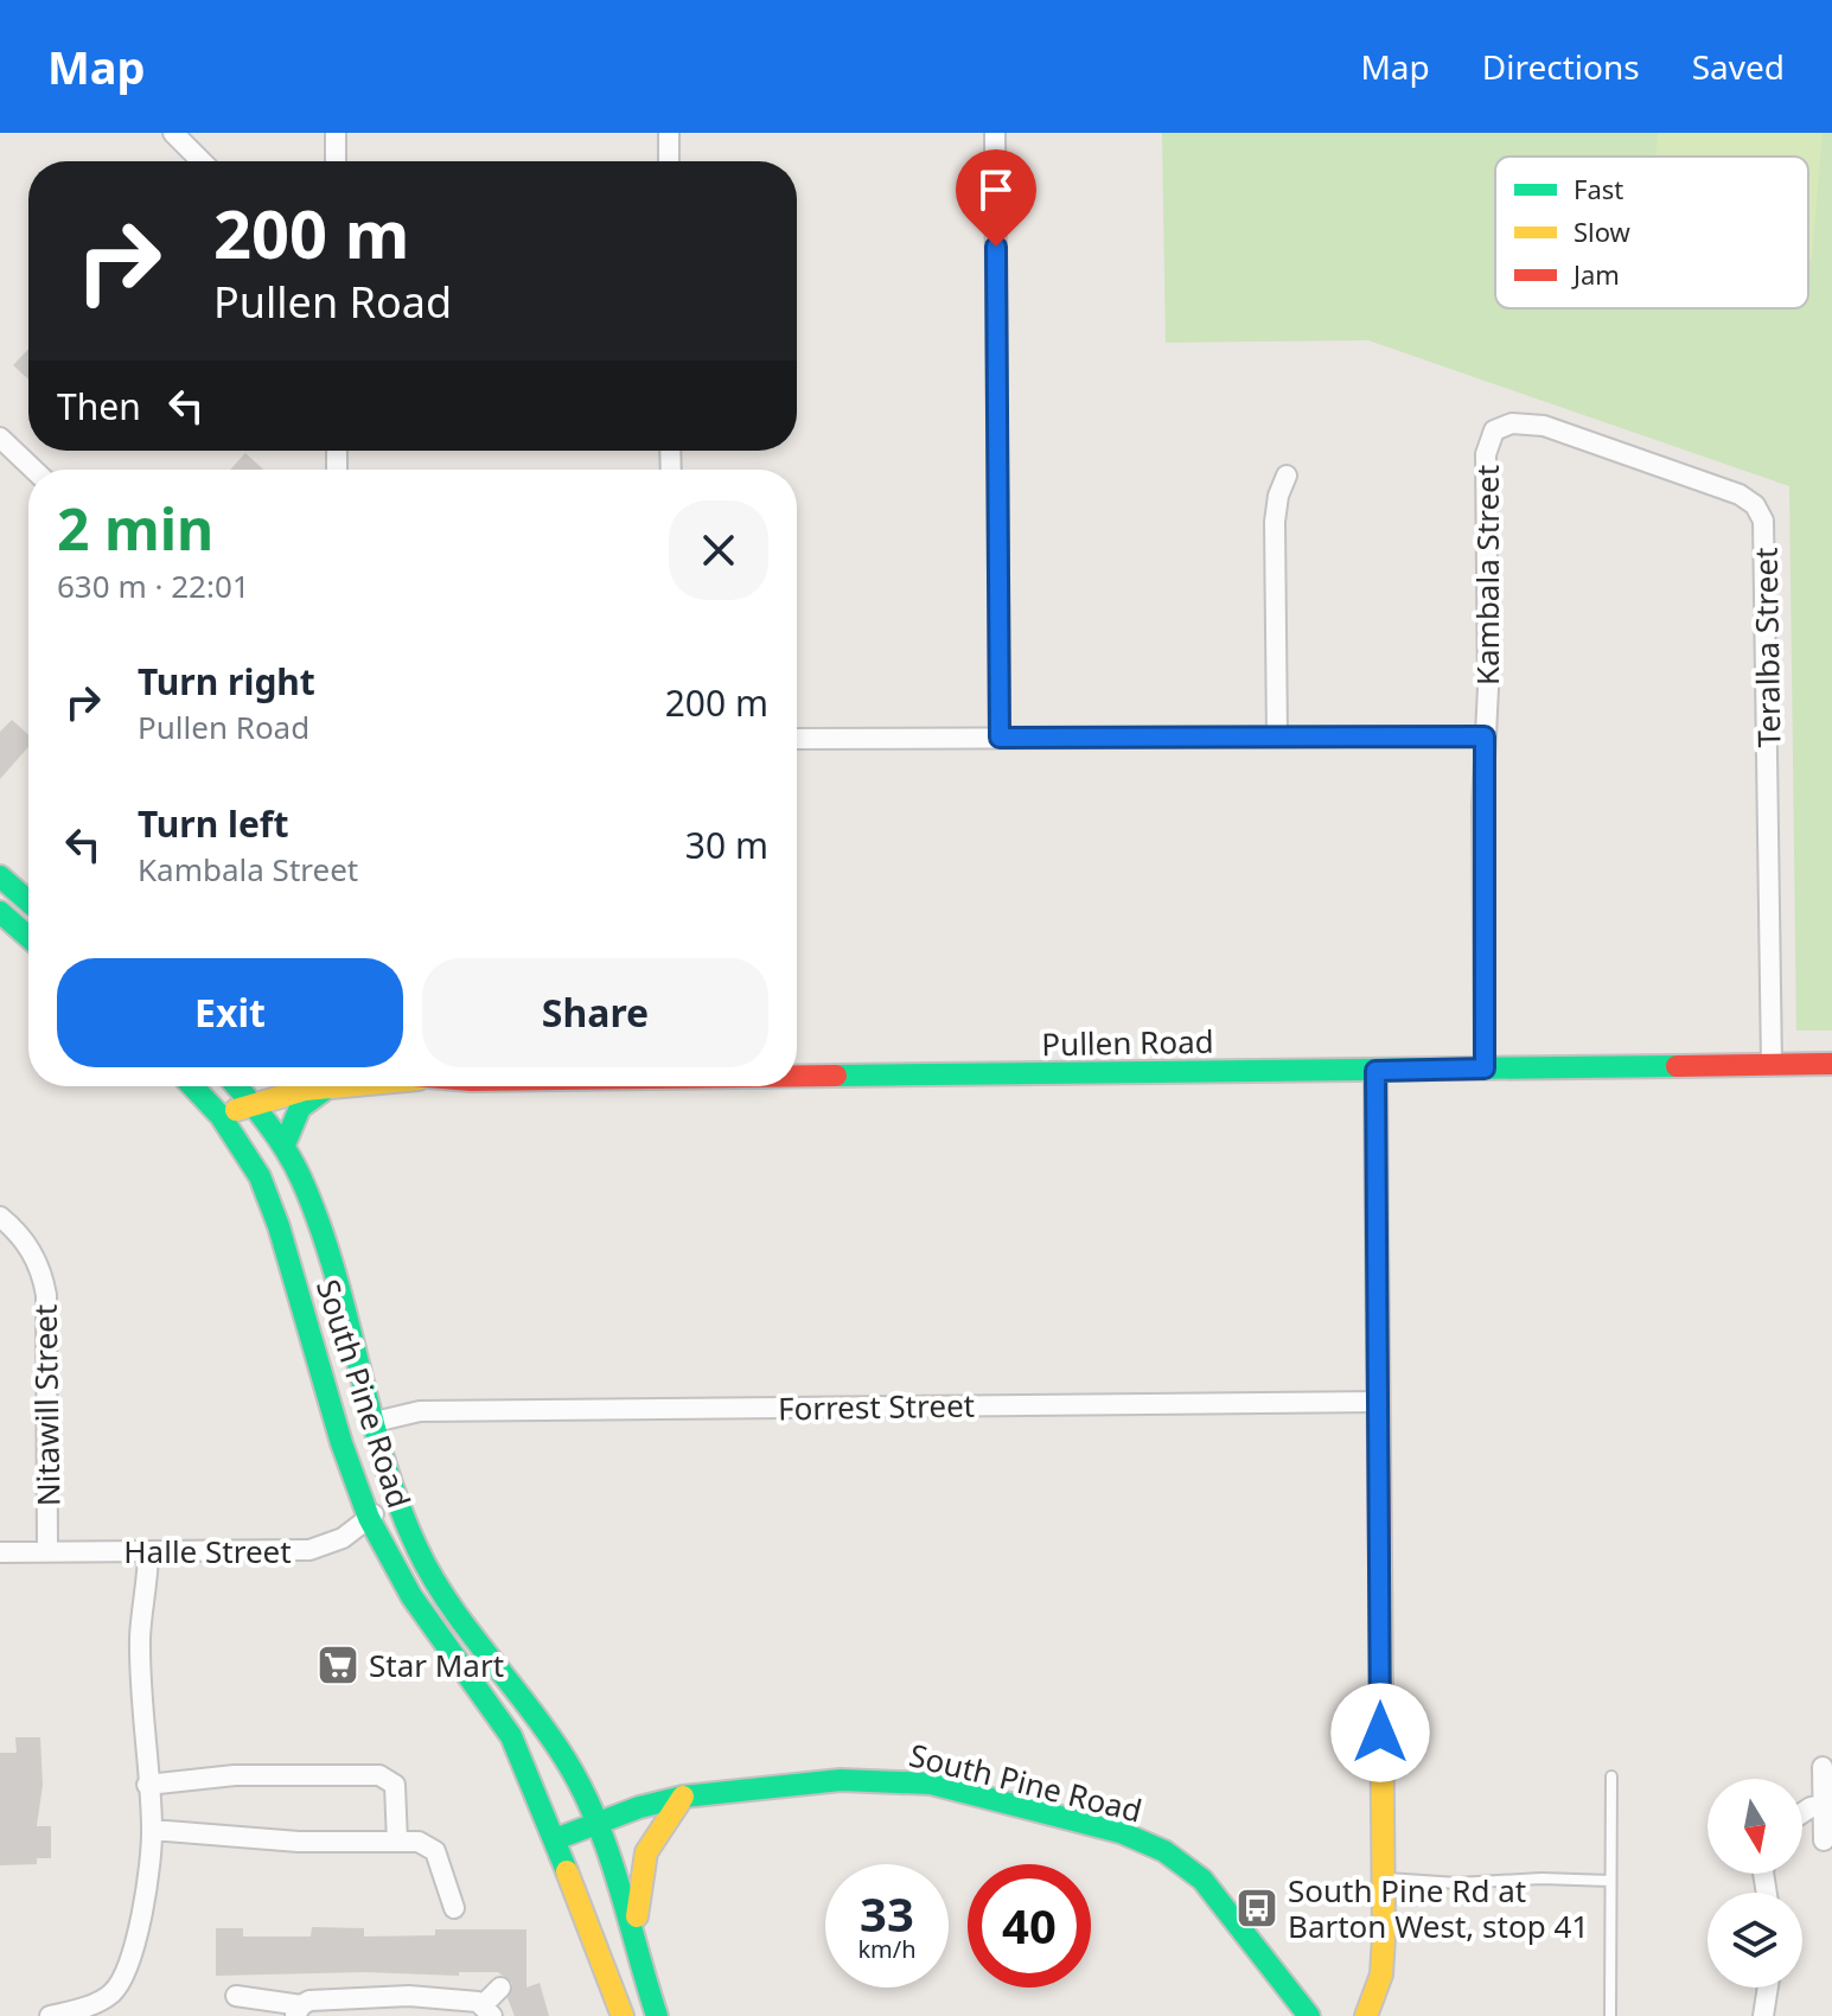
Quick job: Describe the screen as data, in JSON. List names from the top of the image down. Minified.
{"streets":{"main road":["Pullen Road","South Pine Road"],"street":["Kambala Street","Teralba Street","Nitawill Street","Forrest Street","Halle Street"]},"crossings":[["Kambala Street","Teralba Street"],["Kambala Street","Pullen Road"],["Teralba Street","Pullen Road"],["Pullen Road","South Pine Road"],["South Pine Road","Forrest Street"],["South Pine Road","Halle Street"],["Nitawill Street","Halle Street"]],"places":{"supermarket":["Star Mart"],"bus stop":["South Pine Rd at Barton West, stop 41"]},"legend":["Fast","Slow","Jam"],"north":"bottom","page":{"header":"Map","nav":["Map","Directions","Saved"],"turn":["200 m","Pullen Road"],"then":"Then","heading":["2 min","630 m · 22:01"],"list":[{"name":"Turn right","note":"Pullen Road","value":"200 m"},{"name":"Turn left","note":"Kambala Street","value":"30 m"}],"buttons":["Exit","Share"],"speed":"33 km/h","limit":"40"}}
